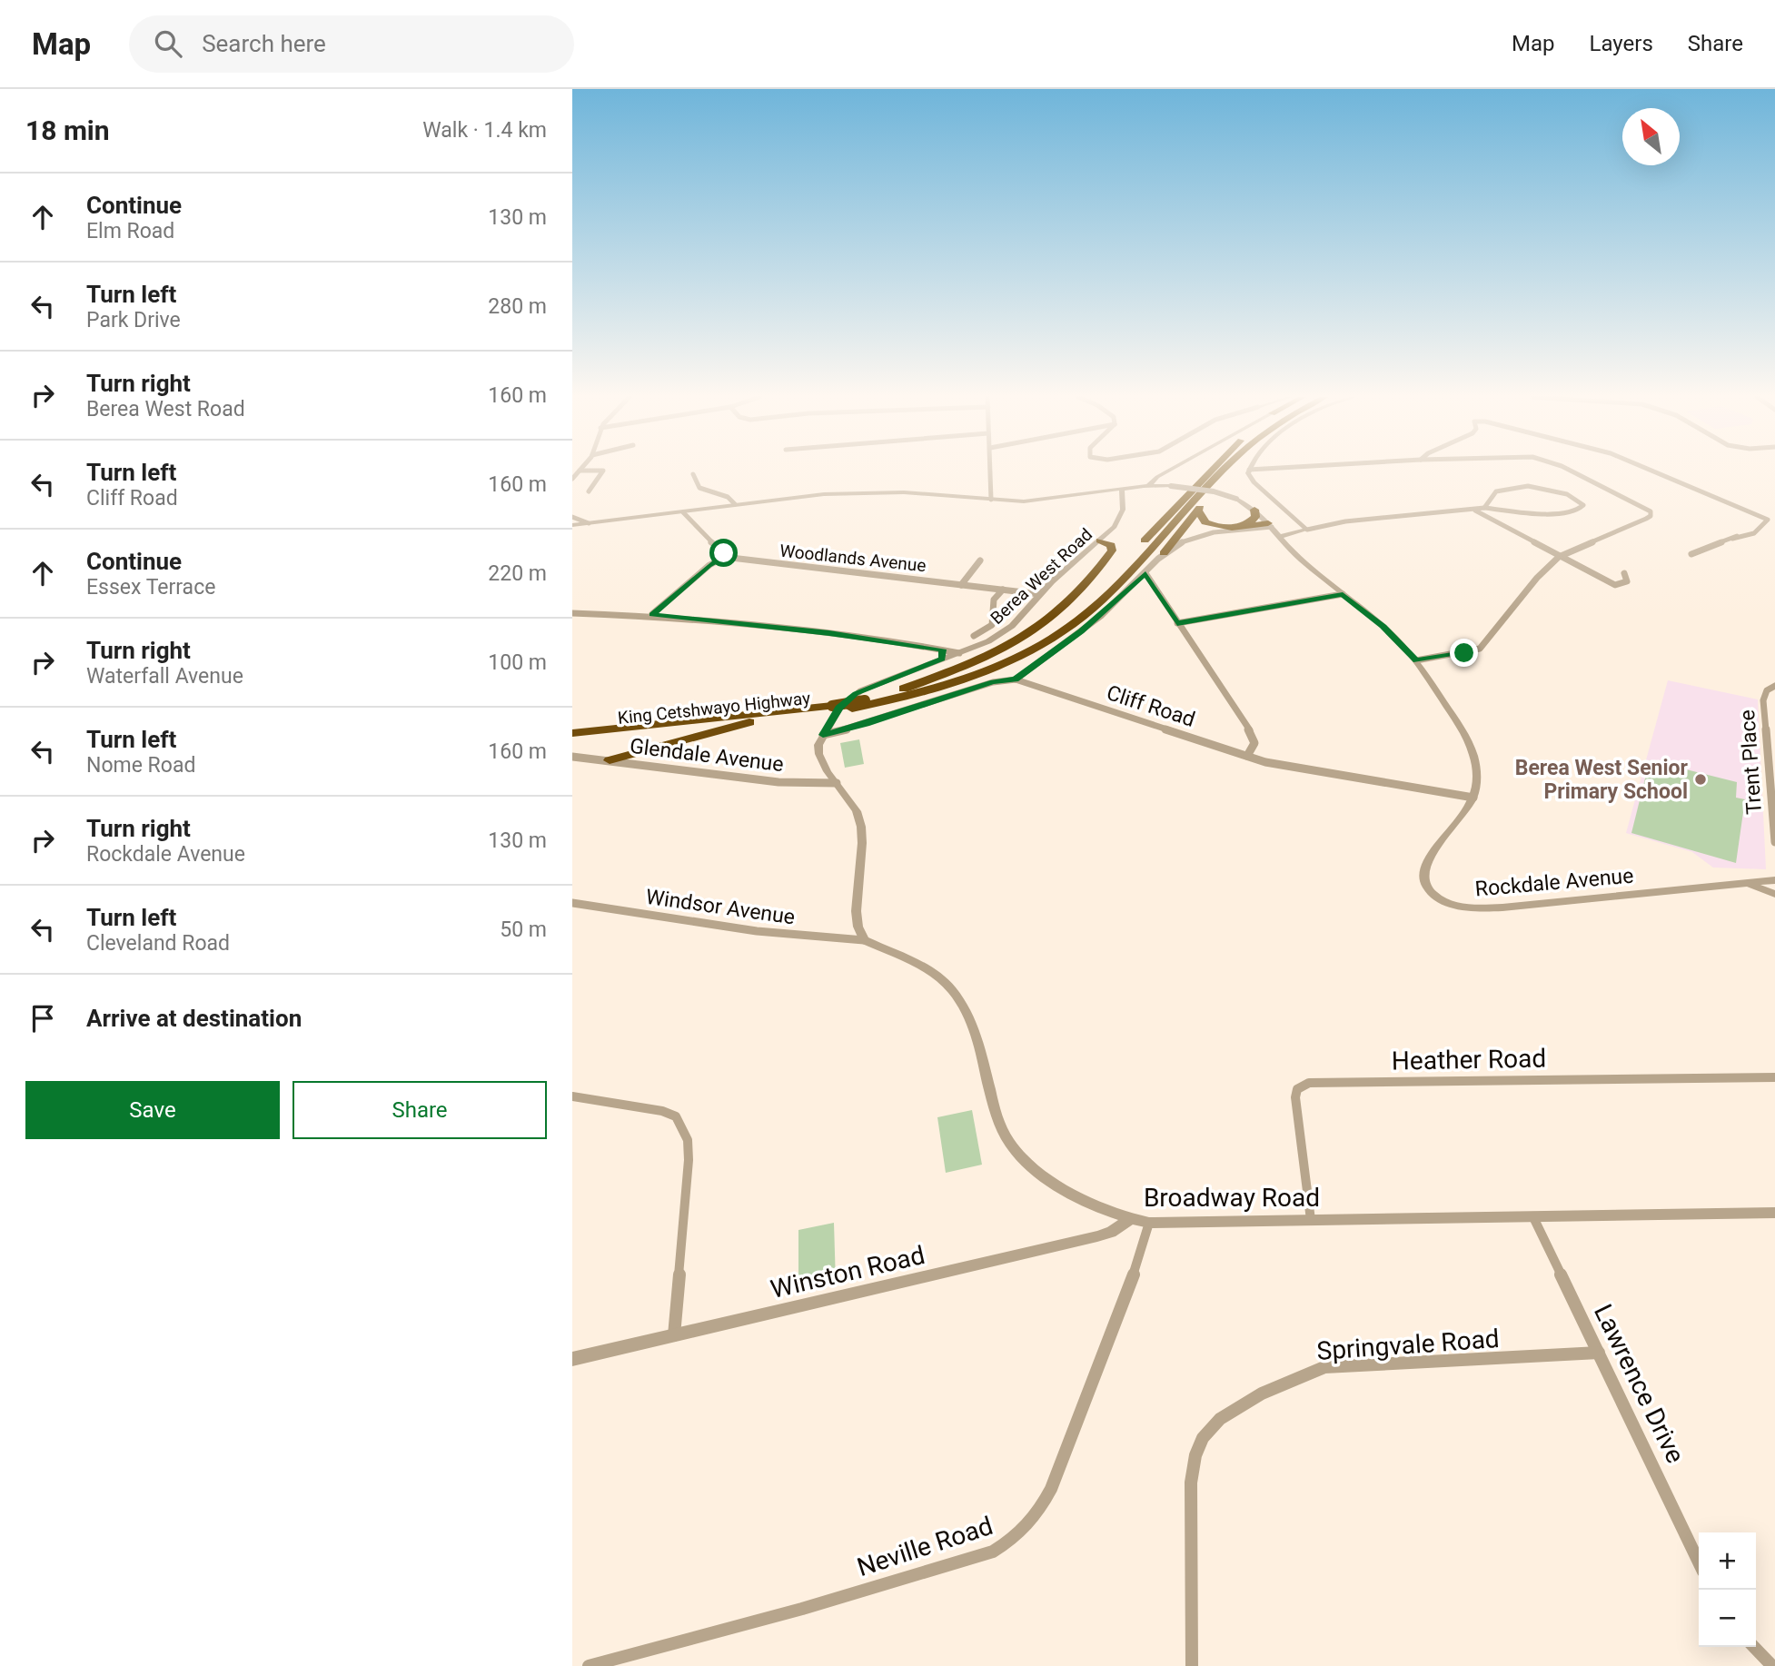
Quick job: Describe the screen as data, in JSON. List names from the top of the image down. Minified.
{"streets":{"highway":["King Cetshwayo Highway"],"street":["Woodlands Avenue","Berea West Road","Cliff Road","Glendale Avenue","Trent Place","Rockdale Avenue","Windsor Avenue","Heather Road","Broadway Road","Winston Road","Springvale Road","Lawrence Drive","Neville Road"]},"crossings":[["Woodlands Avenue","Berea West Road"],["Berea West Road","Cliff Road"],["Cliff Road","Rockdale Avenue"],["Windsor Avenue","Broadway Road"],["Heather Road","Broadway Road"],["Broadway Road","Winston Road"],["Broadway Road","Lawrence Drive"],["Broadway Road","Neville Road"],["Springvale Road","Lawrence Drive"]],"places":["Berea West Senior Primary School"],"north":"top left","page":{"header":"Map","search":"Search here","nav":["Map","Layers","Share"],"heading":["18 min","Walk · 1.4 km"],"list":[["Continue","Elm Road","130 m"],["Turn left","Park Drive","280 m"],["Turn right","Berea West Road","160 m"],["Turn left","Cliff Road","160 m"],["Continue","Essex Terrace","220 m"],["Turn right","Waterfall Avenue","100 m"],["Turn left","Nome Road","160 m"],["Turn right","Rockdale Avenue","130 m"],["Turn left","Cleveland Road","50 m"],"Arrive at destination"],"buttons":["Save","Share"],"map_buttons":["+","−"]}}
